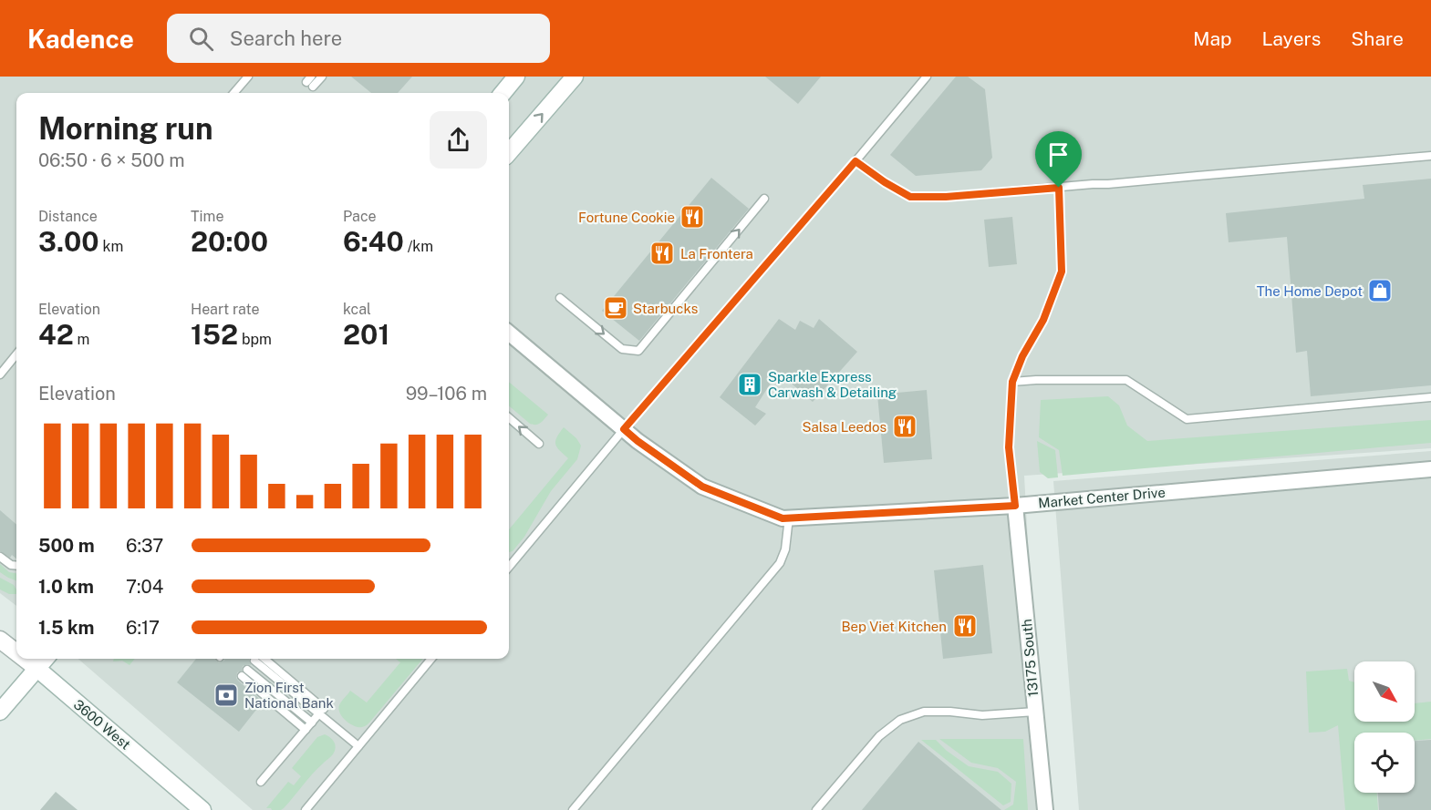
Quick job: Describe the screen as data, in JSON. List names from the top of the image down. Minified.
{"streets":{"main road":["3600 West"],"street":["Market Center Drive","13175 South"]},"crossings":[["Market Center Drive","13175 South"]],"places":{"restaurant":["Fortune Cookie","La Frontera","Salsa Leedos","Bep Viet Kitchen"],"shop":["The Home Depot"],"cafe":["Starbucks"],"building":["Sparkle Express Carwash & Detailing"],"bank":["Zion First National Bank"]},"north":"bottom right","page":{"header":"Kadence","search":"Search here","nav":["Map","Layers","Share"],"heading":["Morning run","06:50 · 6 × 500 m"],"stats":[["Distance","3.00 km"],["Time","20:00"],["Pace","6:40 /km"],["Elevation","42 m"],["Heart rate","152 bpm"],["kcal","201"]],"chart":["Elevation","99–106 m"],"list":[{"name":"500 m","note":"6:37"},{"name":"1.0 km","note":"7:04"},{"name":"1.5 km","note":"6:17"}]}}
